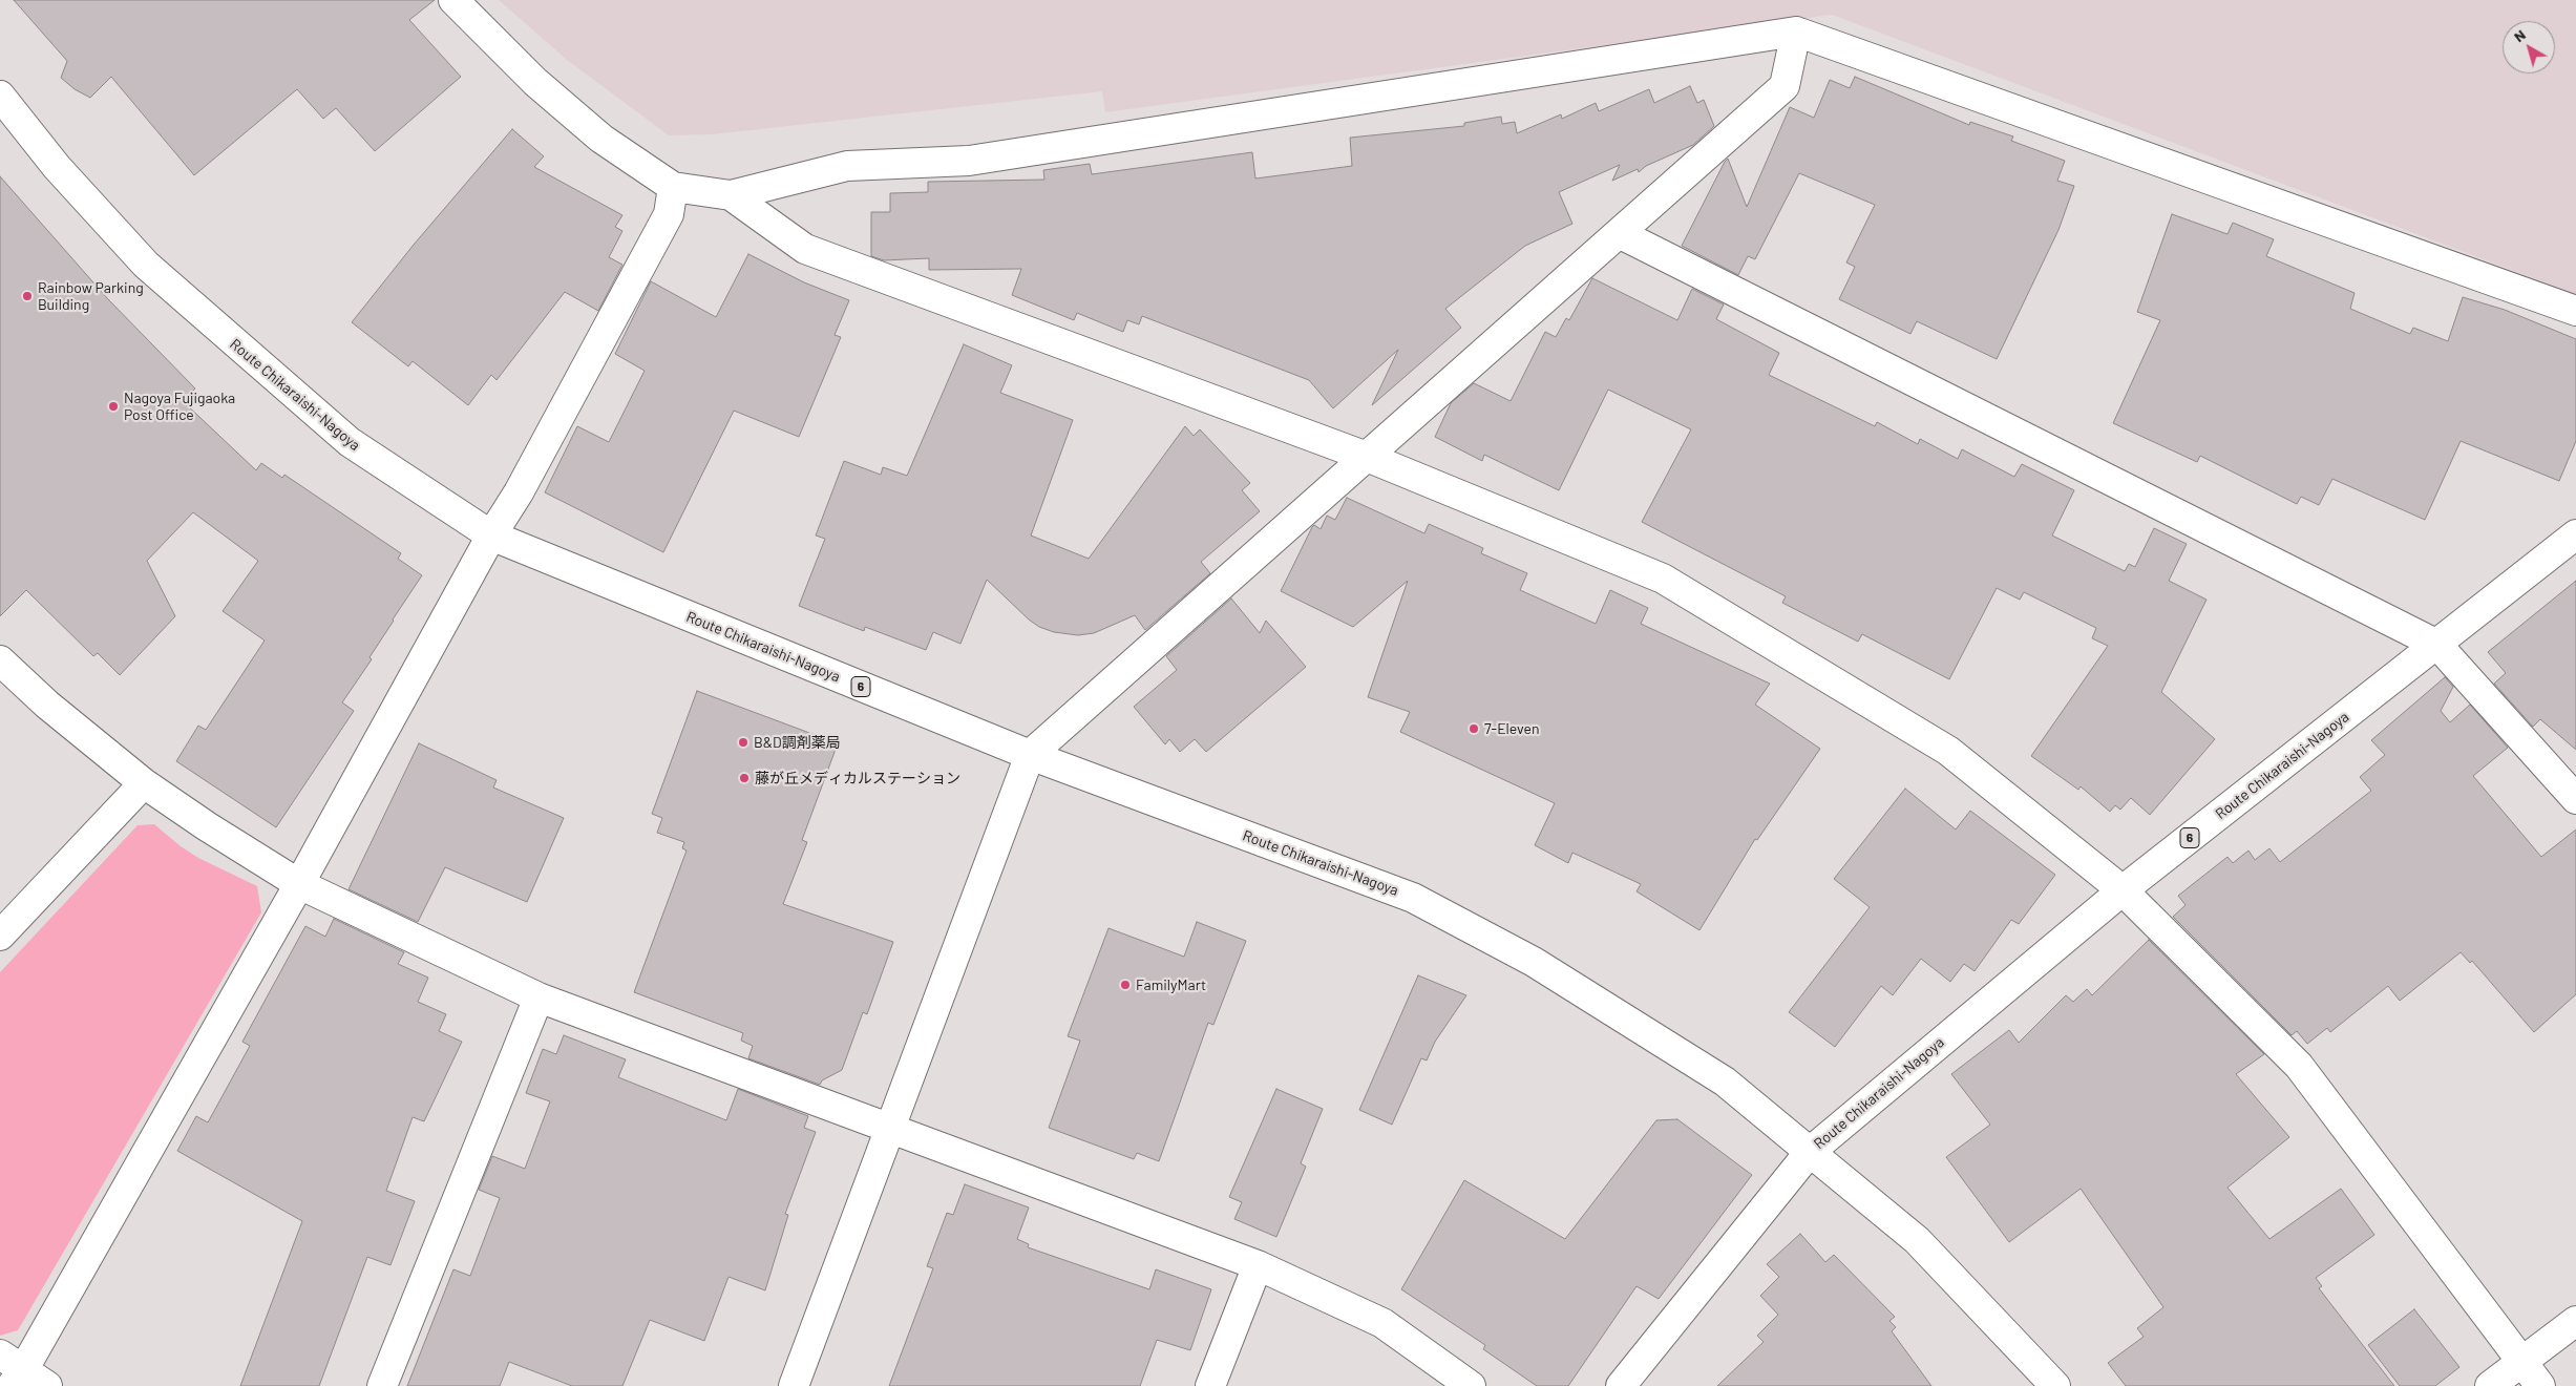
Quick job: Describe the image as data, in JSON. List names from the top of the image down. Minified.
{"streets":{"street":["Route Chikaraishi-Nagoya","6"]},"places":["Rainbow Parking Building","Nagoya Fujigaoka Post Office","7-Eleven","B&D調剤薬局","藤が丘メディカルステーション","FamilyMart"],"north":"top left"}
